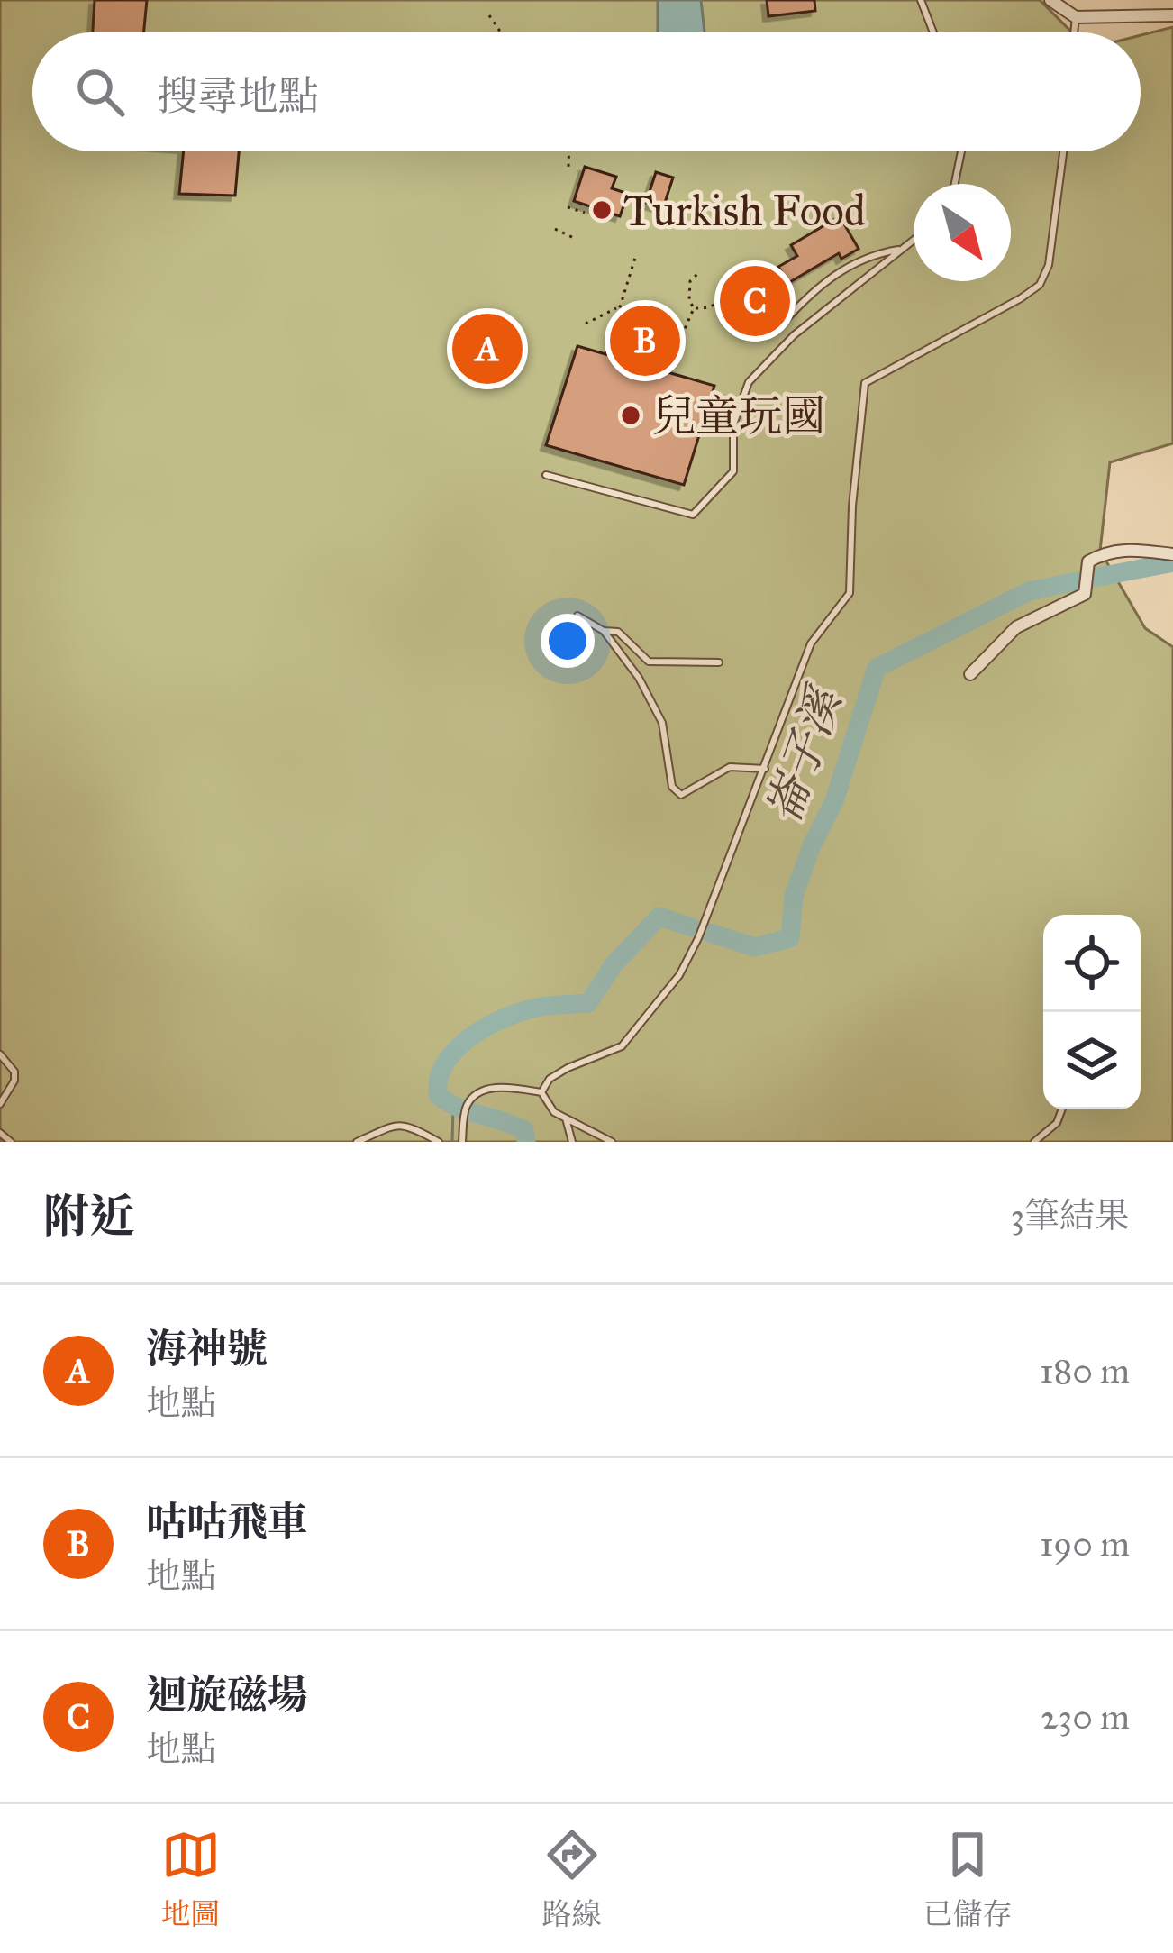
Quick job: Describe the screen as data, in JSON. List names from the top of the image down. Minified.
{"water":["崙子溪"],"places":["Turkish Food","兒童玩國"],"north":"bottom right","page":{"search":"搜尋地點","pins":["C","B","A"],"heading":["附近","3筆結果"],"list":[{"mark":"A","name":"海神號","note":"地點","value":"180 m"},{"mark":"B","name":"咕咕飛車","note":"地點","value":"190 m"},{"mark":"C","name":"迴旋磁場","note":"地點","value":"230 m"}],"nav":["地圖","路線","已儲存"]}}
